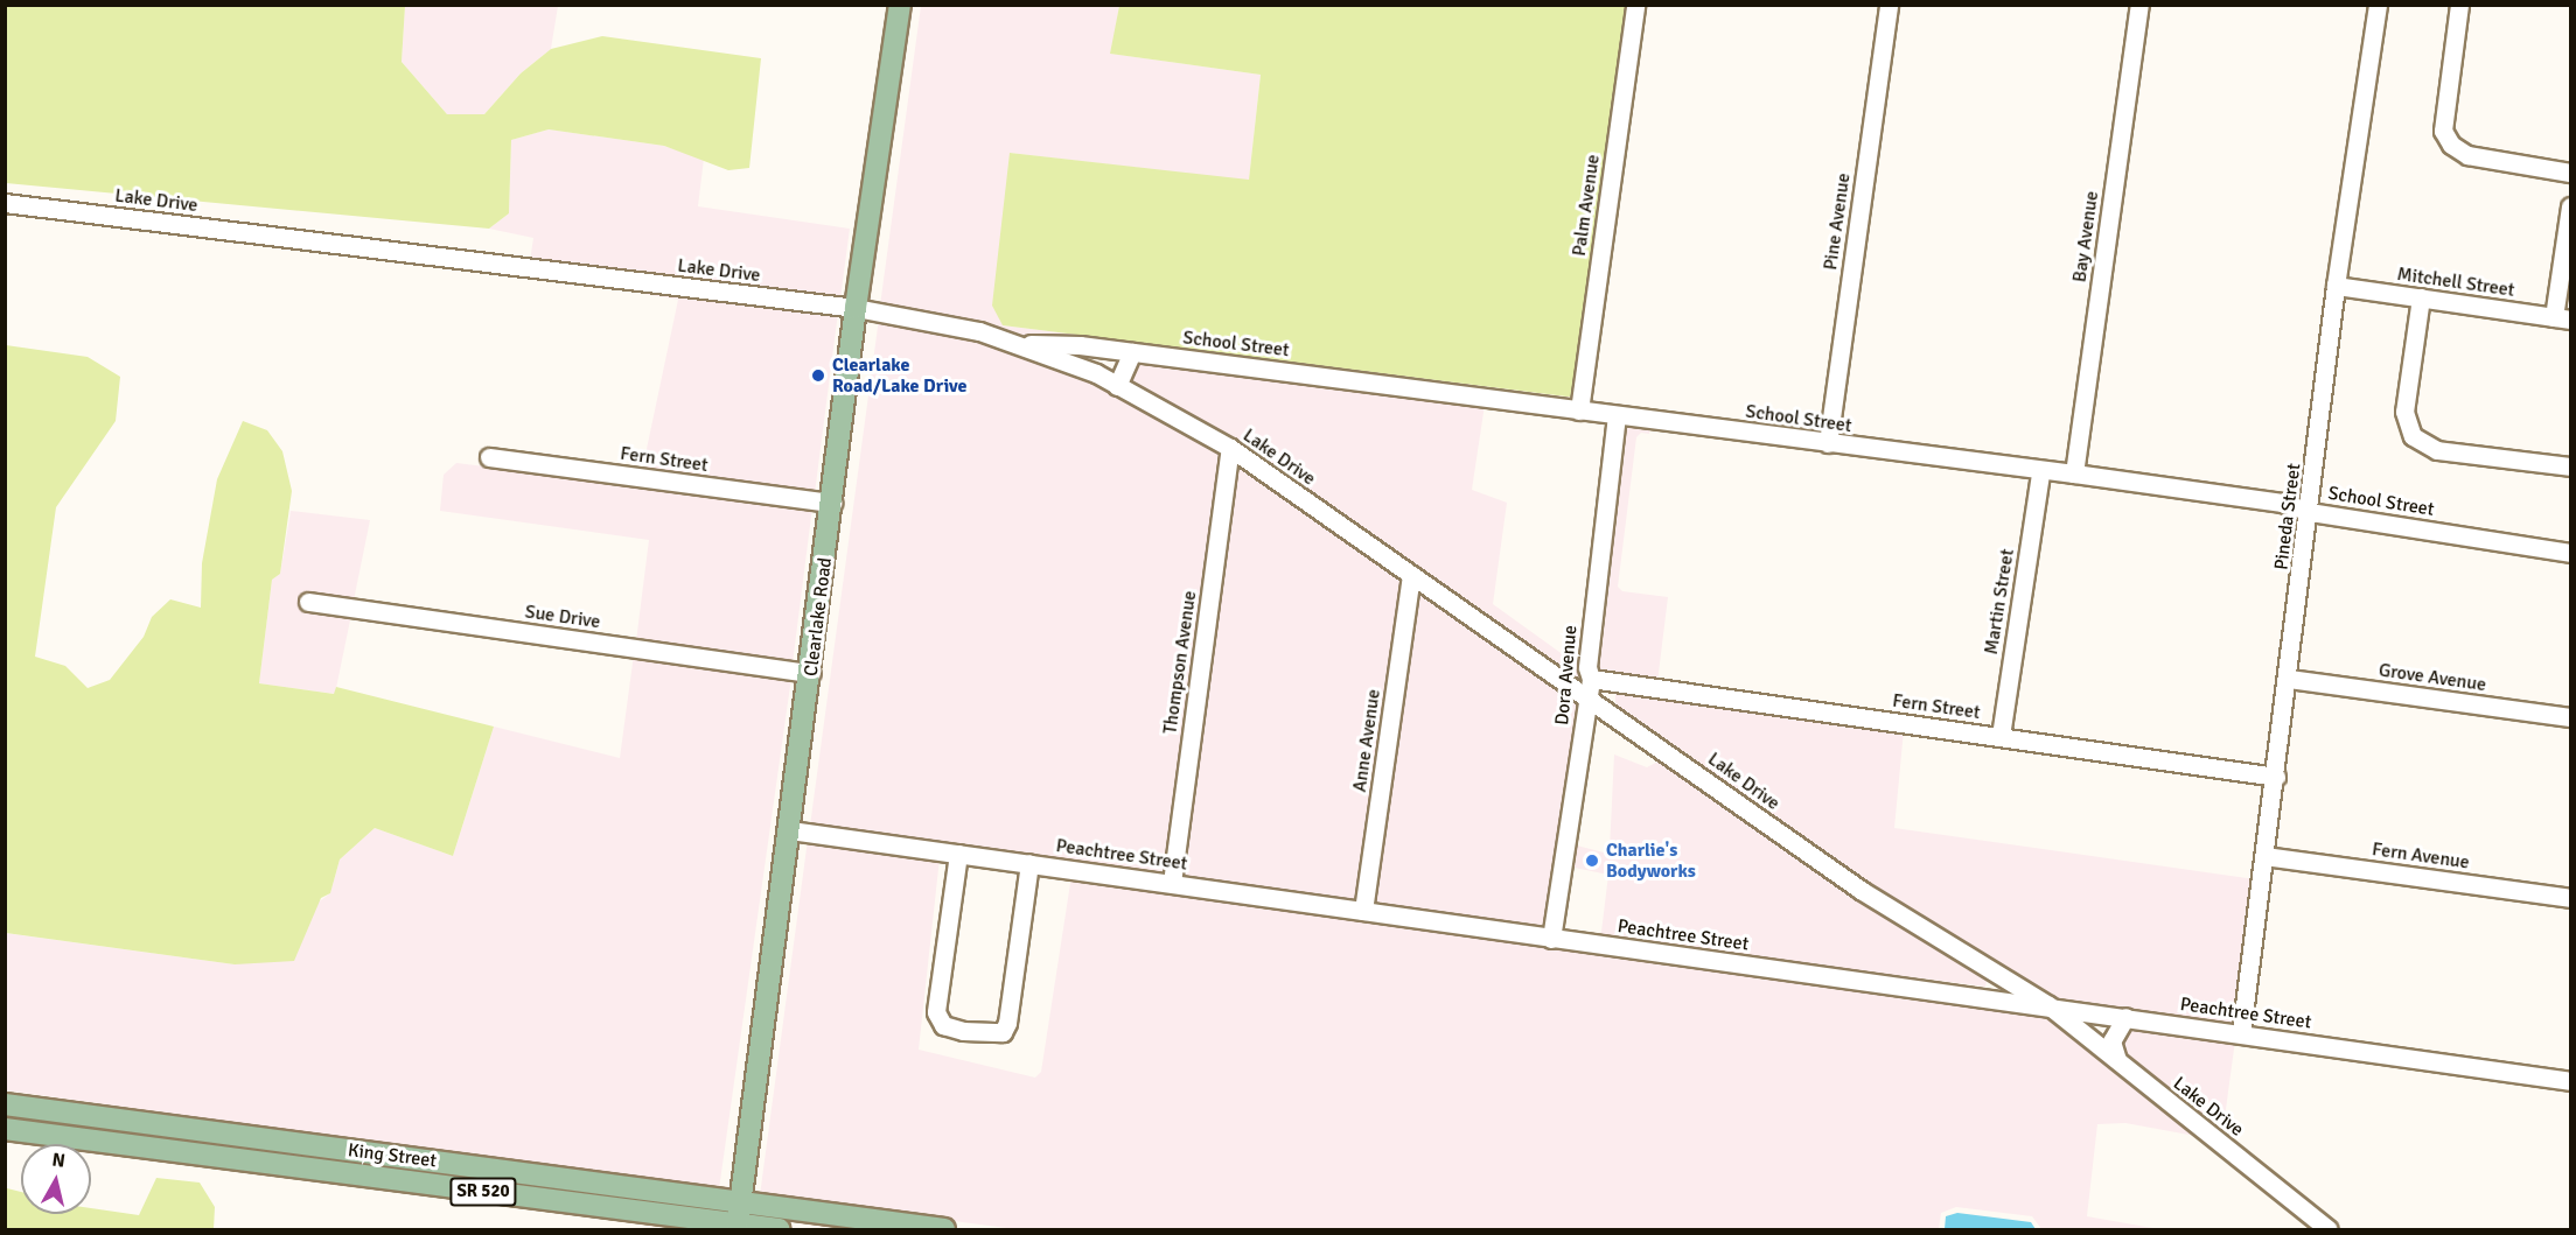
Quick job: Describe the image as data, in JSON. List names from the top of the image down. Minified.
{"streets":{"main road":["Clearlake Road","King Street","SR 520"],"street":["Lake Drive","Palm Avenue","Pine Avenue","Bay Avenue","Mitchell Street","School Street","Fern Street","Pineda Street","Martin Street","Sue Drive","Thompson Avenue","Dora Avenue","Grove Avenue","Anne Avenue","Peachtree Street","Fern Avenue"]},"crossings":[["Lake Drive","School Street"],["Lake Drive","Fern Street"],["Lake Drive","Clearlake Road"],["Lake Drive","Thompson Avenue"],["Lake Drive","Dora Avenue"],["Lake Drive","Anne Avenue"],["Lake Drive","Peachtree Street"],["Palm Avenue","School Street"],["Pine Avenue","School Street"],["Bay Avenue","School Street"],["Mitchell Street","Pineda Street"],["School Street","Pineda Street"],["School Street","Martin Street"],["School Street","Dora Avenue"],["Fern Street","Pineda Street"],["Fern Street","Martin Street"],["Fern Street","Clearlake Road"],["Fern Street","Dora Avenue"],["Pineda Street","Grove Avenue"],["Pineda Street","Peachtree Street"],["Pineda Street","Fern Avenue"],["Sue Drive","Clearlake Road"],["Clearlake Road","Peachtree Street"],["Clearlake Road","King Street"],["Thompson Avenue","Peachtree Street"],["Dora Avenue","Peachtree Street"],["Anne Avenue","Peachtree Street"]],"places":["Clearlake Road/Lake Drive","Charlie's Bodyworks"],"north":"top"}
